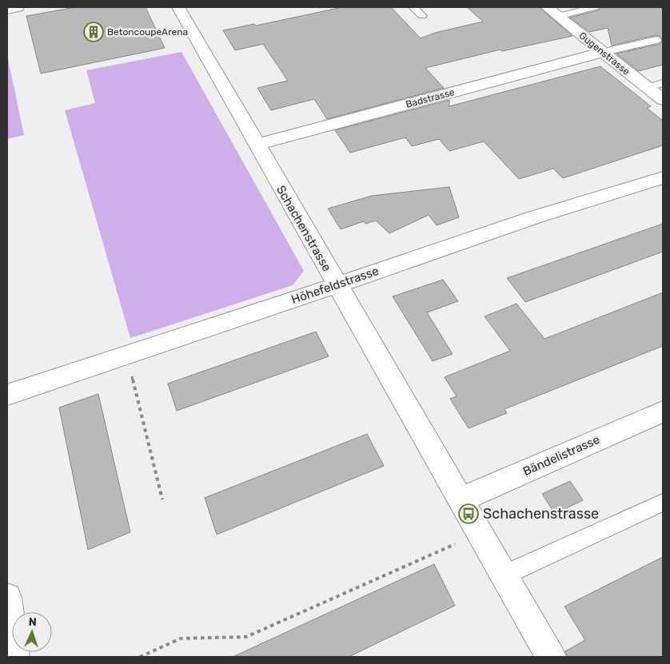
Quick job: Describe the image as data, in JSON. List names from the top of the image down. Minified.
{"streets":{"street":["Gugenstrasse","Badstrasse","Schachenstrasse","Höhefeldstrasse","Bändelistrasse"]},"crossings":[["Gugenstrasse","Badstrasse"],["Badstrasse","Schachenstrasse"],["Schachenstrasse","Höhefeldstrasse"],["Schachenstrasse","Bändelistrasse"]],"places":{"building":["BetoncoupeArena"],"bus stop":["Schachenstrasse"]},"north":"top"}
